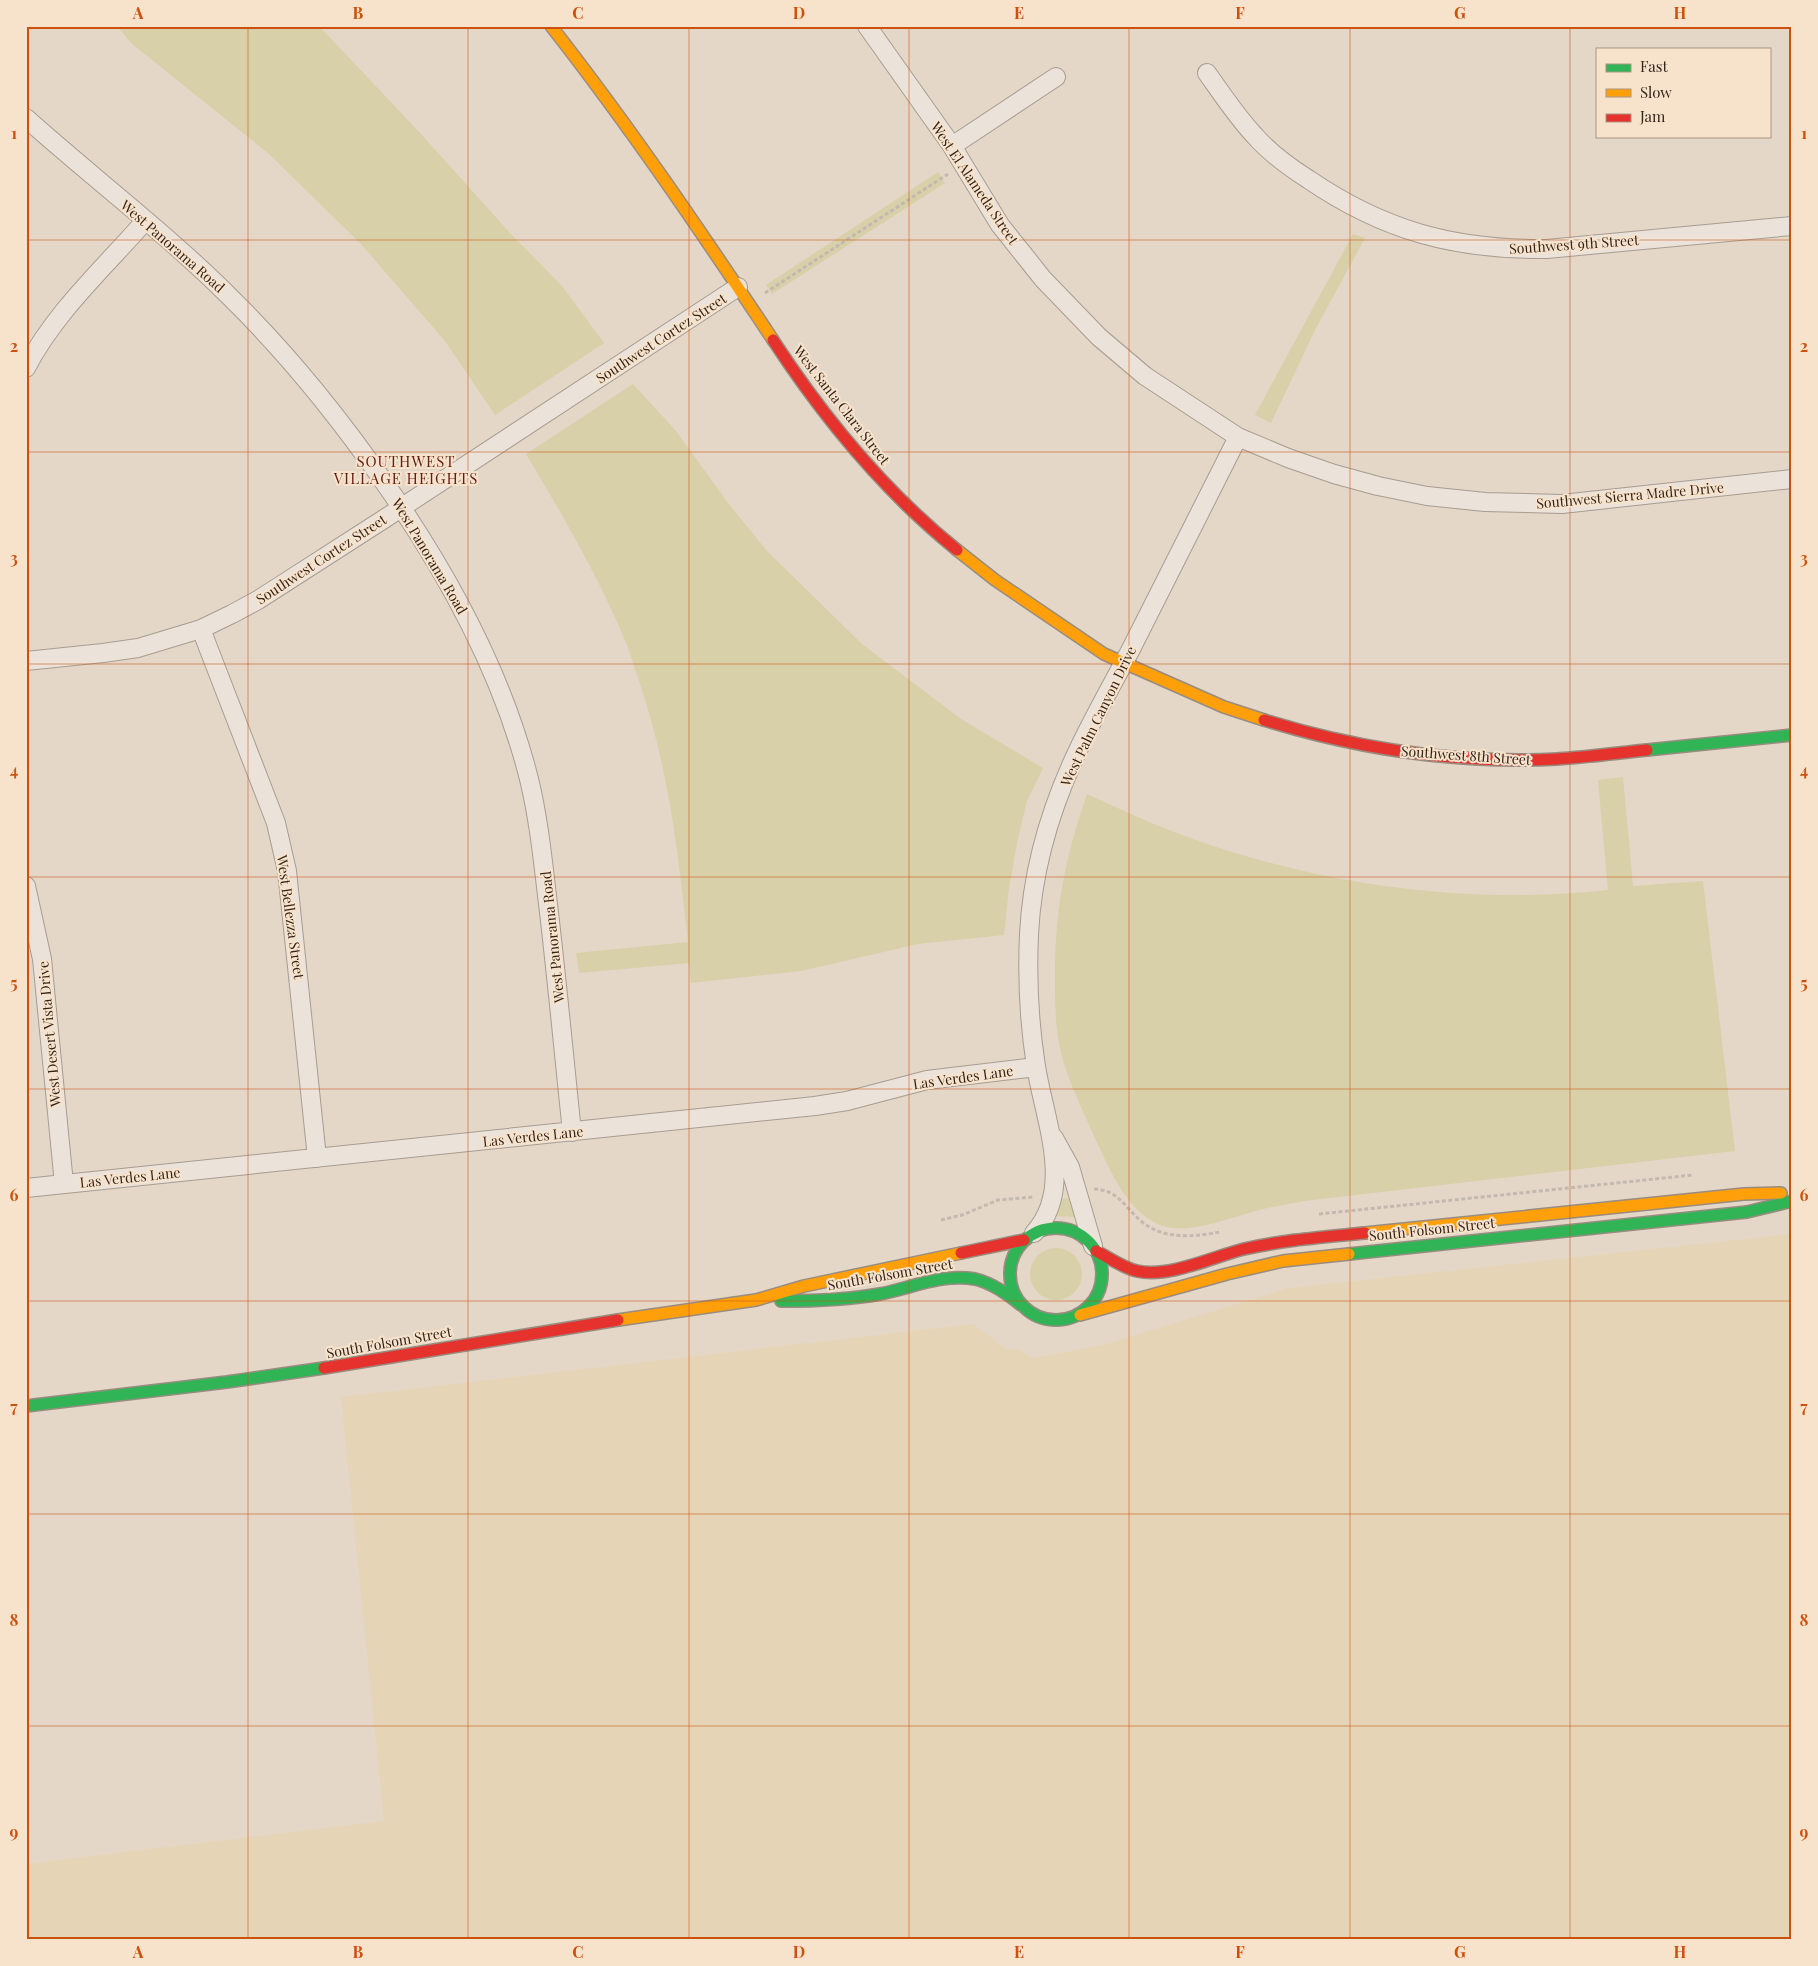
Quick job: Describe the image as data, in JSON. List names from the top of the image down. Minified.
{"streets":{"street":["West El Alameda Street","Southwest 9th Street","West Panorama Road","Southwest Cortez Street","West Santa Clara Street","Southwest Sierra Madre Drive","West Palm Canyon Drive","Southwest 8th Street","West Bellezza Street","West Desert Vista Drive","Las Verdes Lane","South Folsom Street"]},"crossings":[["West El Alameda Street","Southwest Sierra Madre Drive"],["West El Alameda Street","West Palm Canyon Drive"],["West Panorama Road","Southwest Cortez Street"],["West Panorama Road","Las Verdes Lane"],["Southwest Cortez Street","West Santa Clara Street"],["Southwest Cortez Street","West Bellezza Street"],["West Santa Clara Street","West Palm Canyon Drive"],["West Santa Clara Street","Southwest 8th Street"],["Southwest Sierra Madre Drive","West Palm Canyon Drive"],["West Palm Canyon Drive","Southwest 8th Street"],["West Palm Canyon Drive","Las Verdes Lane"],["West Palm Canyon Drive","South Folsom Street"],["West Bellezza Street","Las Verdes Lane"],["West Desert Vista Drive","Las Verdes Lane"]],"districts":["SOUTHWEST VILLAGE HEIGHTS"],"legend":["Fast","Slow","Jam"],"grid":{"columns":["A","B","C","D","E","F","G","H"],"rows":["1","2","3","4","5","6","7","8","9"]}}
